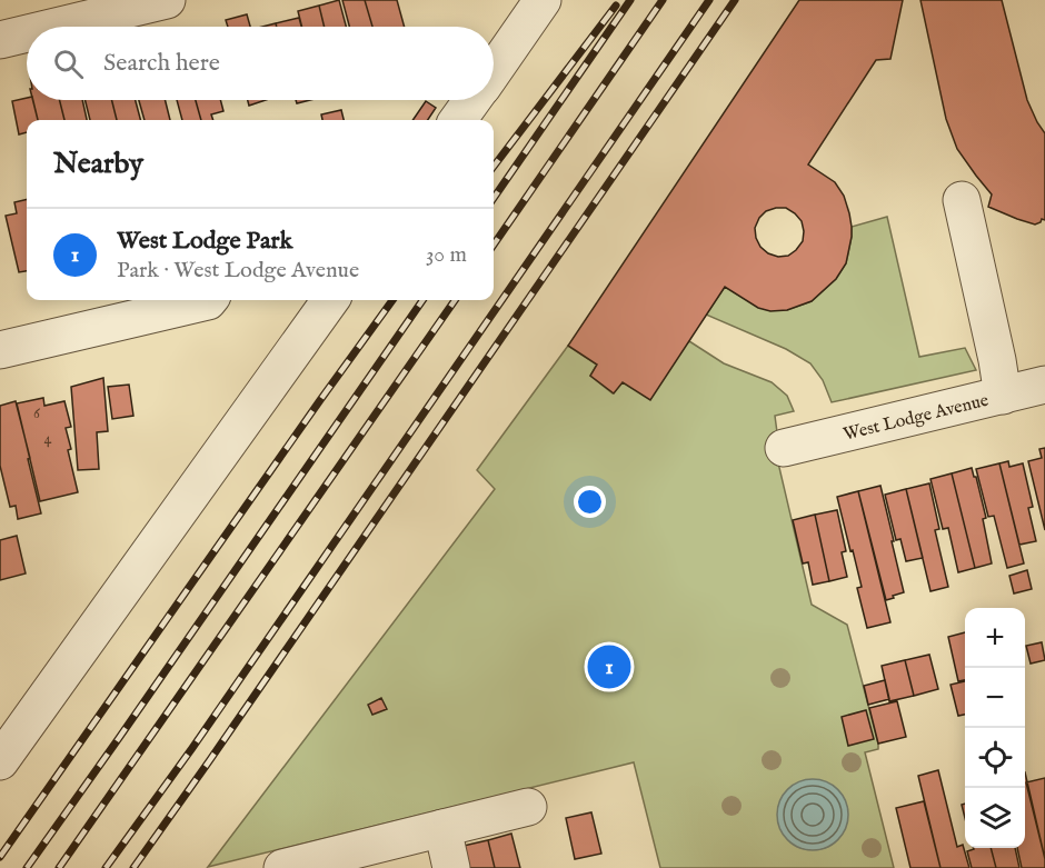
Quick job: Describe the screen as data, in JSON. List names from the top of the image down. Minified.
{"streets":{"street":["West Lodge Avenue"]},"house_numbers":["6","4"],"page":{"search":"Search here","heading":"Nearby","list":[{"mark":"1","name":"West Lodge Park","note":"Park · West Lodge Avenue","value":"30 m"}],"map_buttons":["+","−"],"pins":"1"}}
